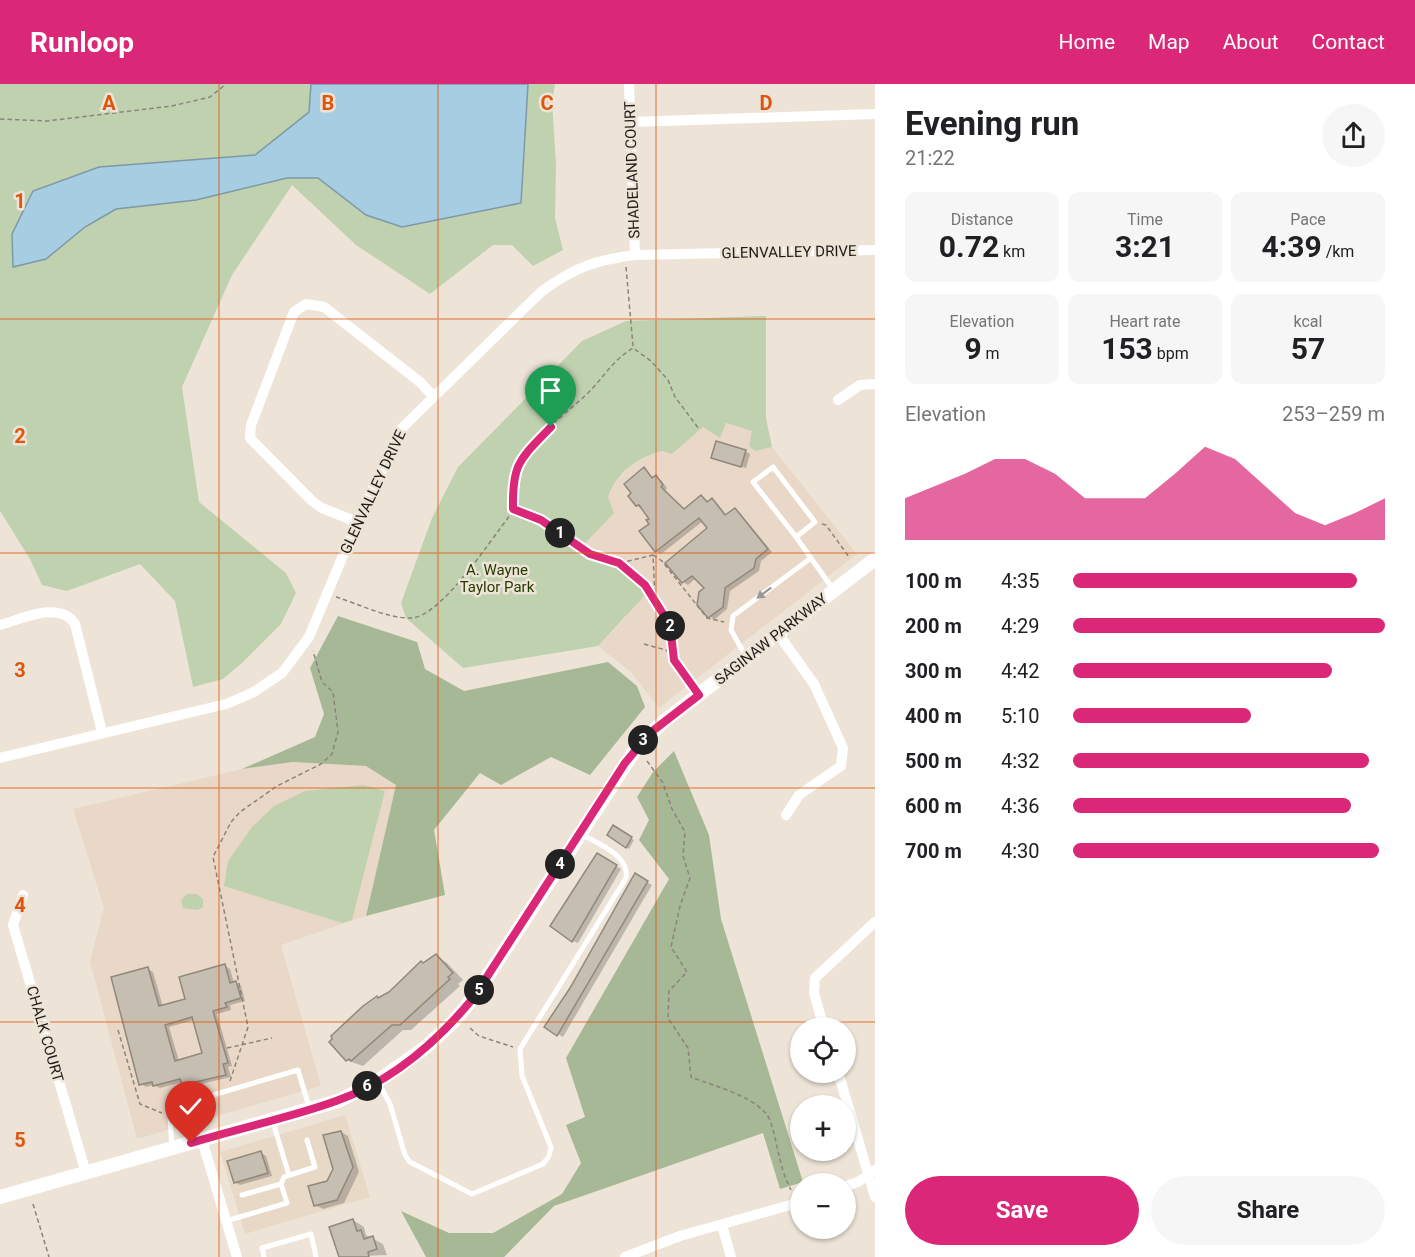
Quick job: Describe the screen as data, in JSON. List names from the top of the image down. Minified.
{"streets":{"street":["SHADELAND COURT","GLENVALLEY DRIVE","SAGINAW PARKWAY","CHALK COURT"]},"crossings":[["SHADELAND COURT","GLENVALLEY DRIVE"],["SAGINAW PARKWAY","CHALK COURT"]],"parks":["A. Wayne Taylor Park"],"page":{"header":"Runloop","nav":["Home","Map","About","Contact"],"heading":["Evening run","21:22"],"stats":[["Distance","0.72 km"],["Time","3:21"],["Pace","4:39 /km"],["Elevation","9 m"],["Heart rate","153 bpm"],["kcal","57"]],"chart":["Elevation","253–259 m"],"pins":["1","2","3","4","5","6"],"list":[{"name":"100 m","note":"4:35"},{"name":"200 m","note":"4:29"},{"name":"300 m","note":"4:42"},{"name":"400 m","note":"5:10"},{"name":"500 m","note":"4:32"},{"name":"600 m","note":"4:36"},{"name":"700 m","note":"4:30"}],"map_buttons":["+","−"],"buttons":["Save","Share"]},"grid":{"columns":["A","B","C","D"],"rows":["1","2","3","4","5"]}}
